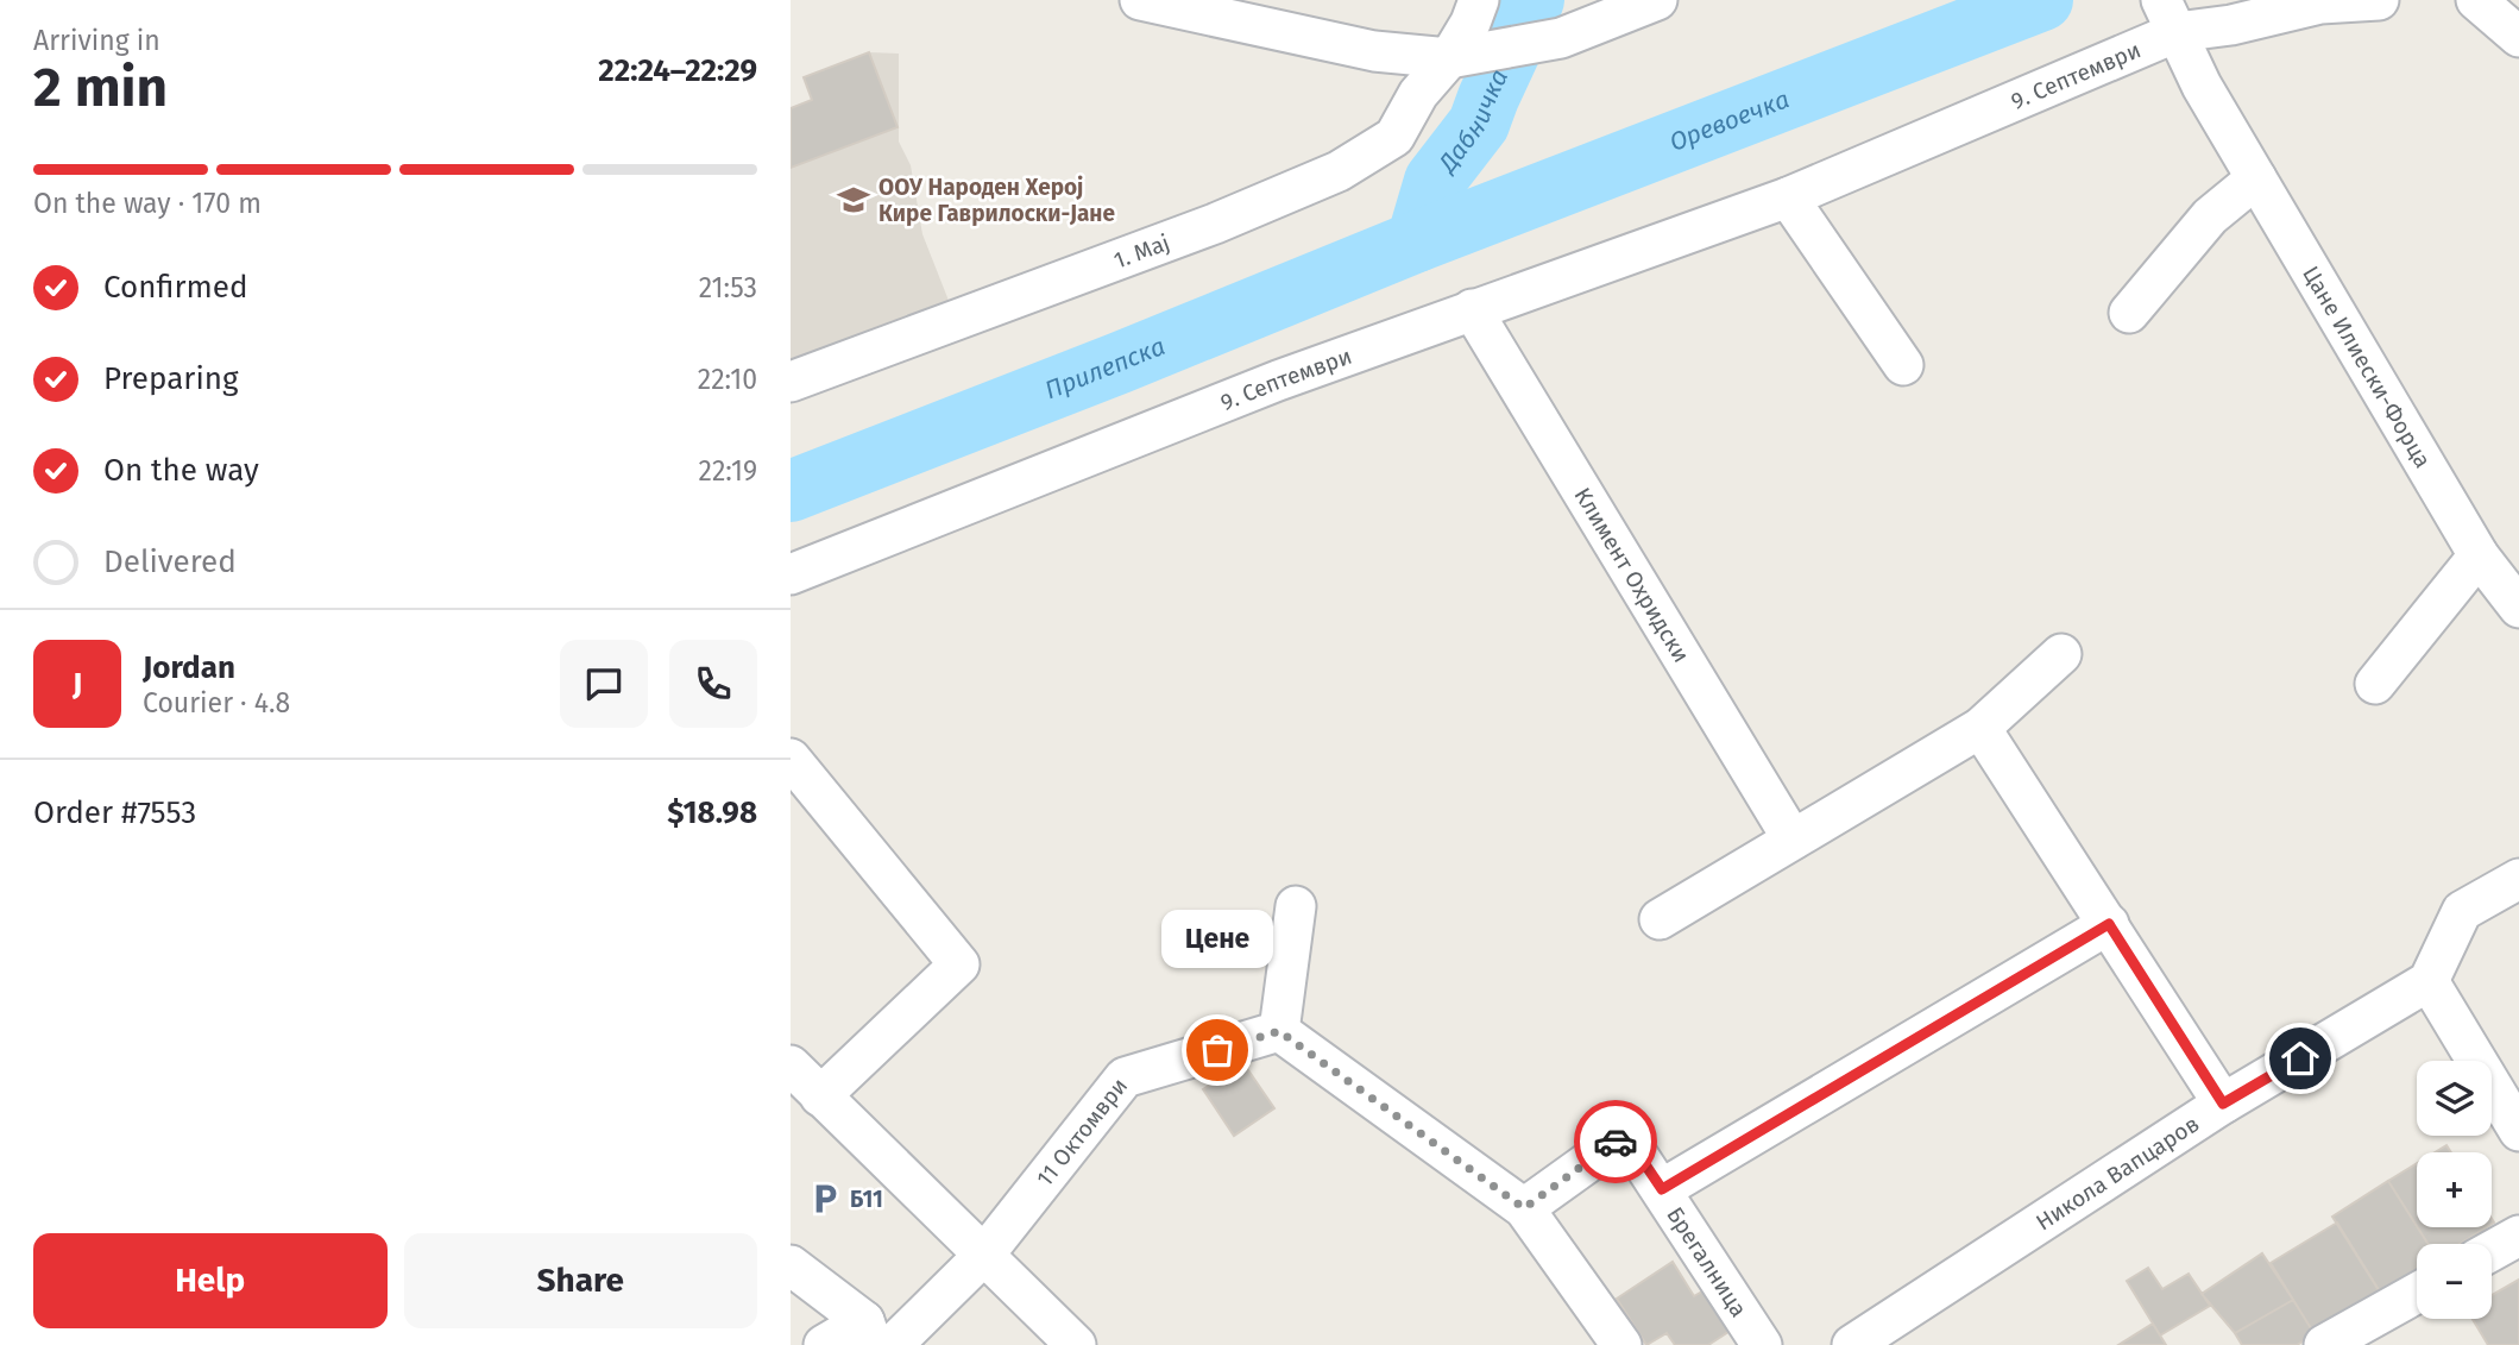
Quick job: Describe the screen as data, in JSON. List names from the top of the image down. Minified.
{"streets":{"street":["9. Септември","1. Мај","Цане Илиески-Форца","Климент Охридски","11 Октомври","Никола Вапцаров","Брегалница"]},"crossings":[["9. Септември","Цане Илиески-Форца"],["9. Септември","Климент Охридски"]],"water":["Дабничка","Оревоечка","Прилепска"],"places":{"school or university":["ООУ Народен Херој Кире Гаврилоски-Јане"],"other":["Цене"],"parking":["Б11"]},"page":{"heading":["2 min","Arriving in","22:24–22:29"],"panel":["Jordan","Courier · 4.8","Order #7553","$18.98"],"bar":"On the way · 170 m","list":[["Confirmed","21:53"],["Preparing","22:10"],["On the way","22:19"],"Delivered"],"round":"J","bubble":"Цене","map_buttons":["+","−"],"buttons":["Help","Share"]}}
